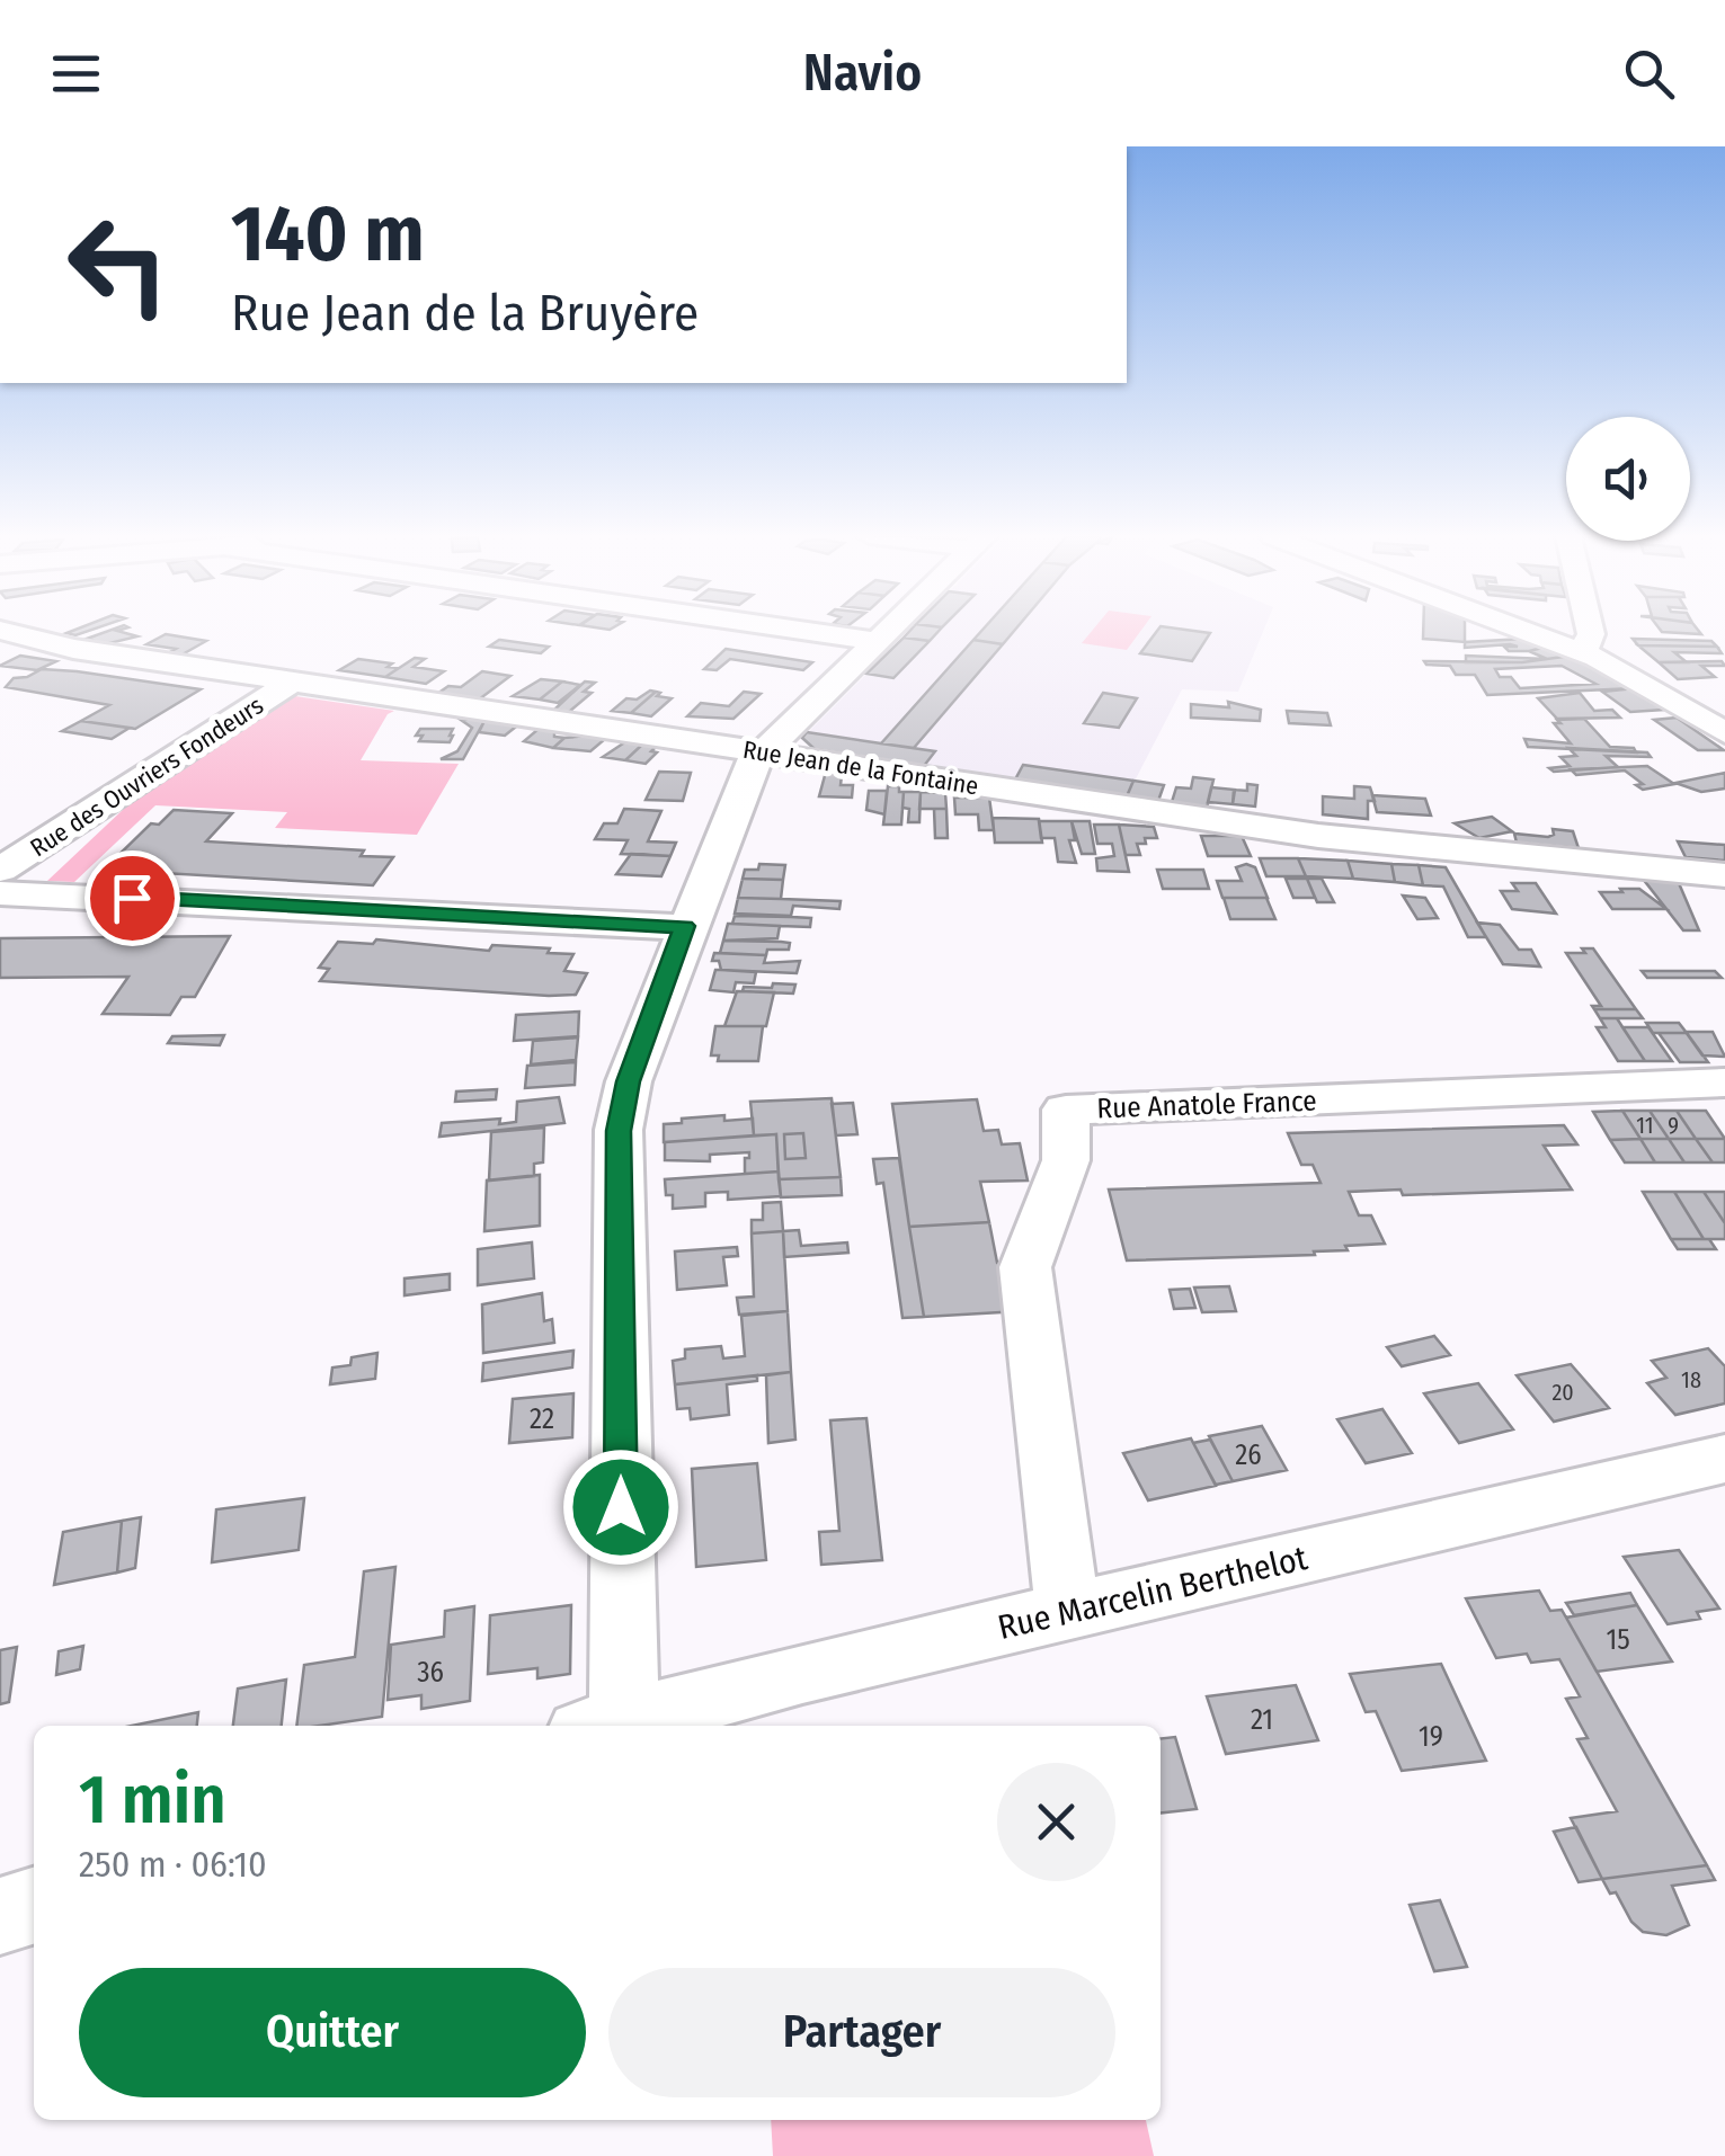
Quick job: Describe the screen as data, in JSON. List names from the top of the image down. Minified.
{"streets":{"street":["Rue Jean de la Fontaine","Rue des Ouvriers Fondeurs","Rue Anatole France","Rue Marcelin Berthelot"]},"crossings":[["Rue Jean de la Fontaine","Rue des Ouvriers Fondeurs"],["Rue Anatole France","Rue Marcelin Berthelot"]],"house_numbers":["11","9","18","20","22","26","15","36","21","19"],"page":{"header":"Navio","turn":["140 m","Rue Jean de la Bruyère"],"heading":["1 min","250 m · 06:10"],"buttons":["Quitter","Partager"]}}
